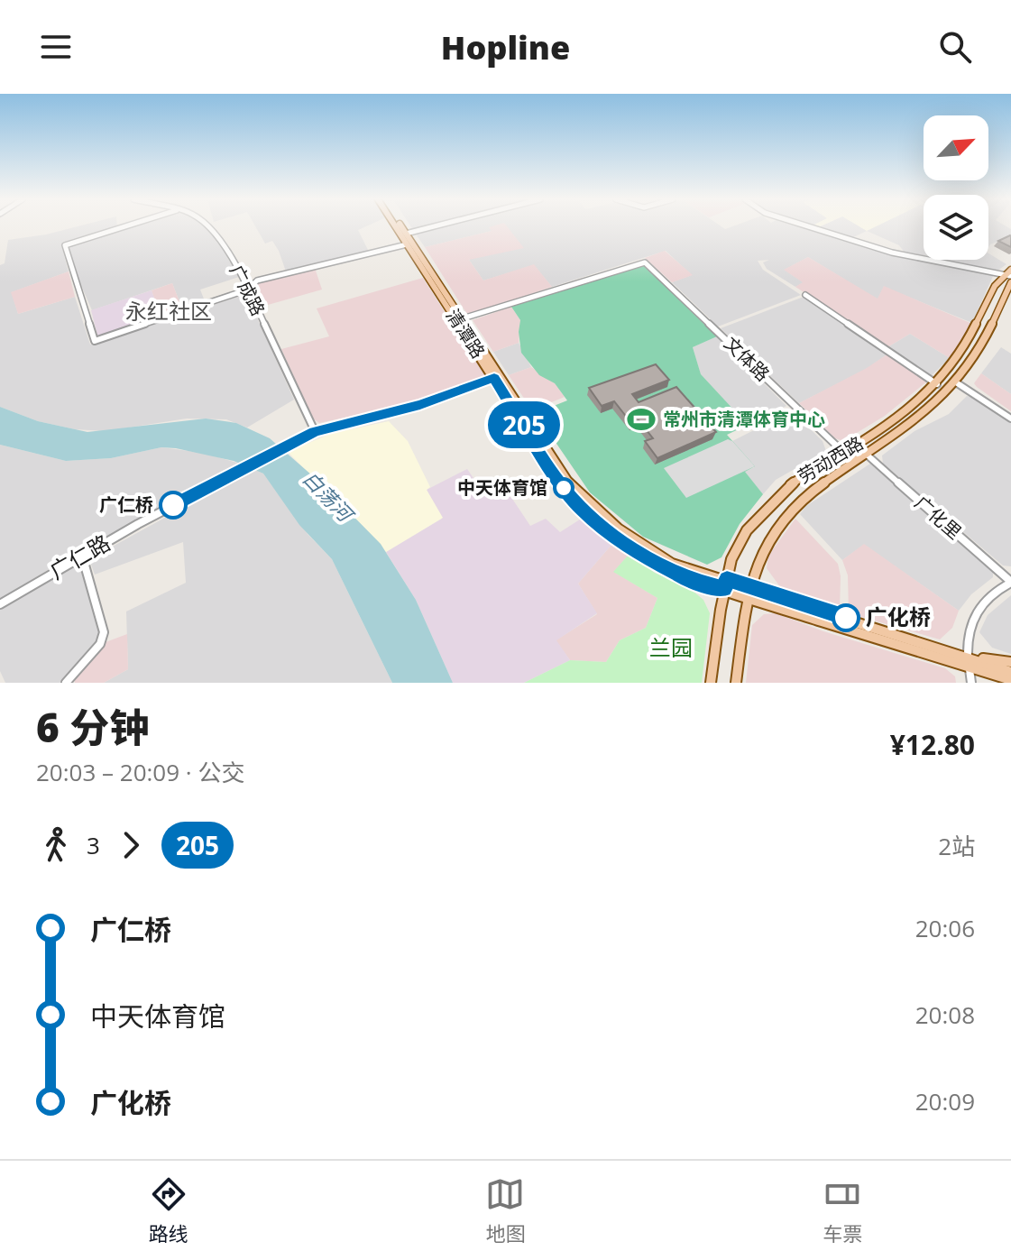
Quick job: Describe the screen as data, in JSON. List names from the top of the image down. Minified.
{"streets":{"main road":["清潭路","劳动西路"],"street":["广成路","文体路","广化里","广仁路"]},"crossings":[["广成路","广仁路"],["清潭路","文体路"],["清潭路","劳动西路"],["文体路","劳动西路"],["劳动西路","广化里"]],"districts":["永红社区"],"water":["白荡河"],"parks":["兰园"],"places":{"sports":["常州市清潭体育中心"],"other":["中天体育馆","广仁桥","广化桥"]},"lines":["bus line 205"],"north":"top right","page":{"header":"Hopline","on_map":"205","heading":["6 分钟","20:03 – 20:09 · 公交","¥12.80"],"legs":["3","205","2站"],"list":[{"name":"广仁桥","value":"20:06"},{"name":"中天体育馆","value":"20:08"},{"name":"广化桥","value":"20:09"}],"tabs":["路线","地图","车票"]}}
